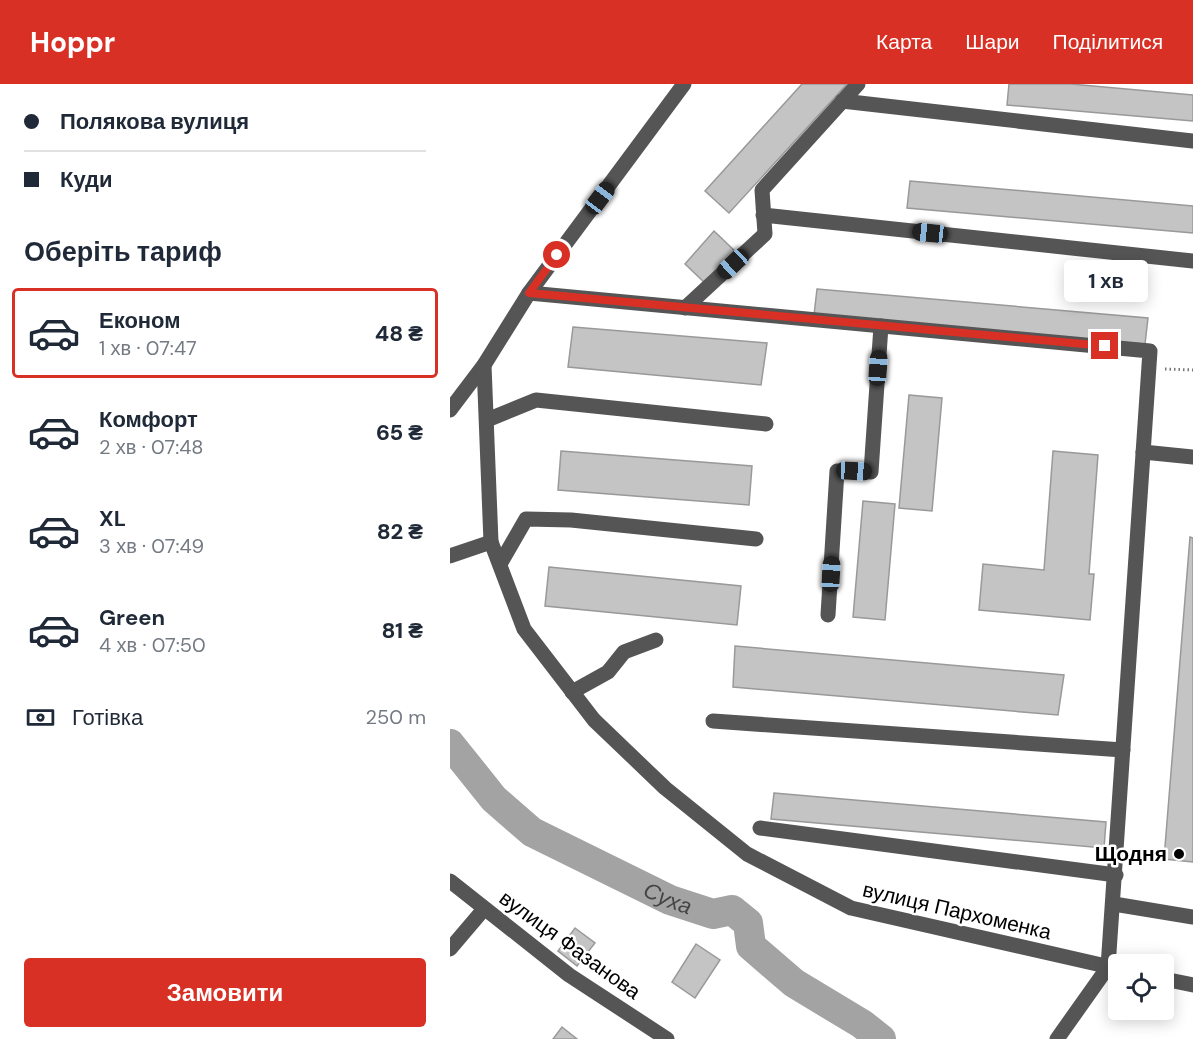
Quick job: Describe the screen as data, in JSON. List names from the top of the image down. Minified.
{"streets":{"street":["вулиця Пархоменка","вулиця Фазанова"]},"water":["Суха"],"places":["Щодня"],"page":{"header":"Hoppr","nav":["Карта","Шари","Поділитися"],"banner":["Полякова вулиця","Куди"],"heading":"Оберіть тариф","bubble":"1 хв","list":[{"name":"Економ","note":"1 хв · 07:47","value":"48 ₴"},{"name":"Комфорт","note":"2 хв · 07:48","value":"65 ₴"},{"name":"XL","note":"3 хв · 07:49","value":"82 ₴"},{"name":"Green","note":"4 хв · 07:50","value":"81 ₴"}],"pay":["Готівка","250 m"],"buttons":"Замовити"}}
